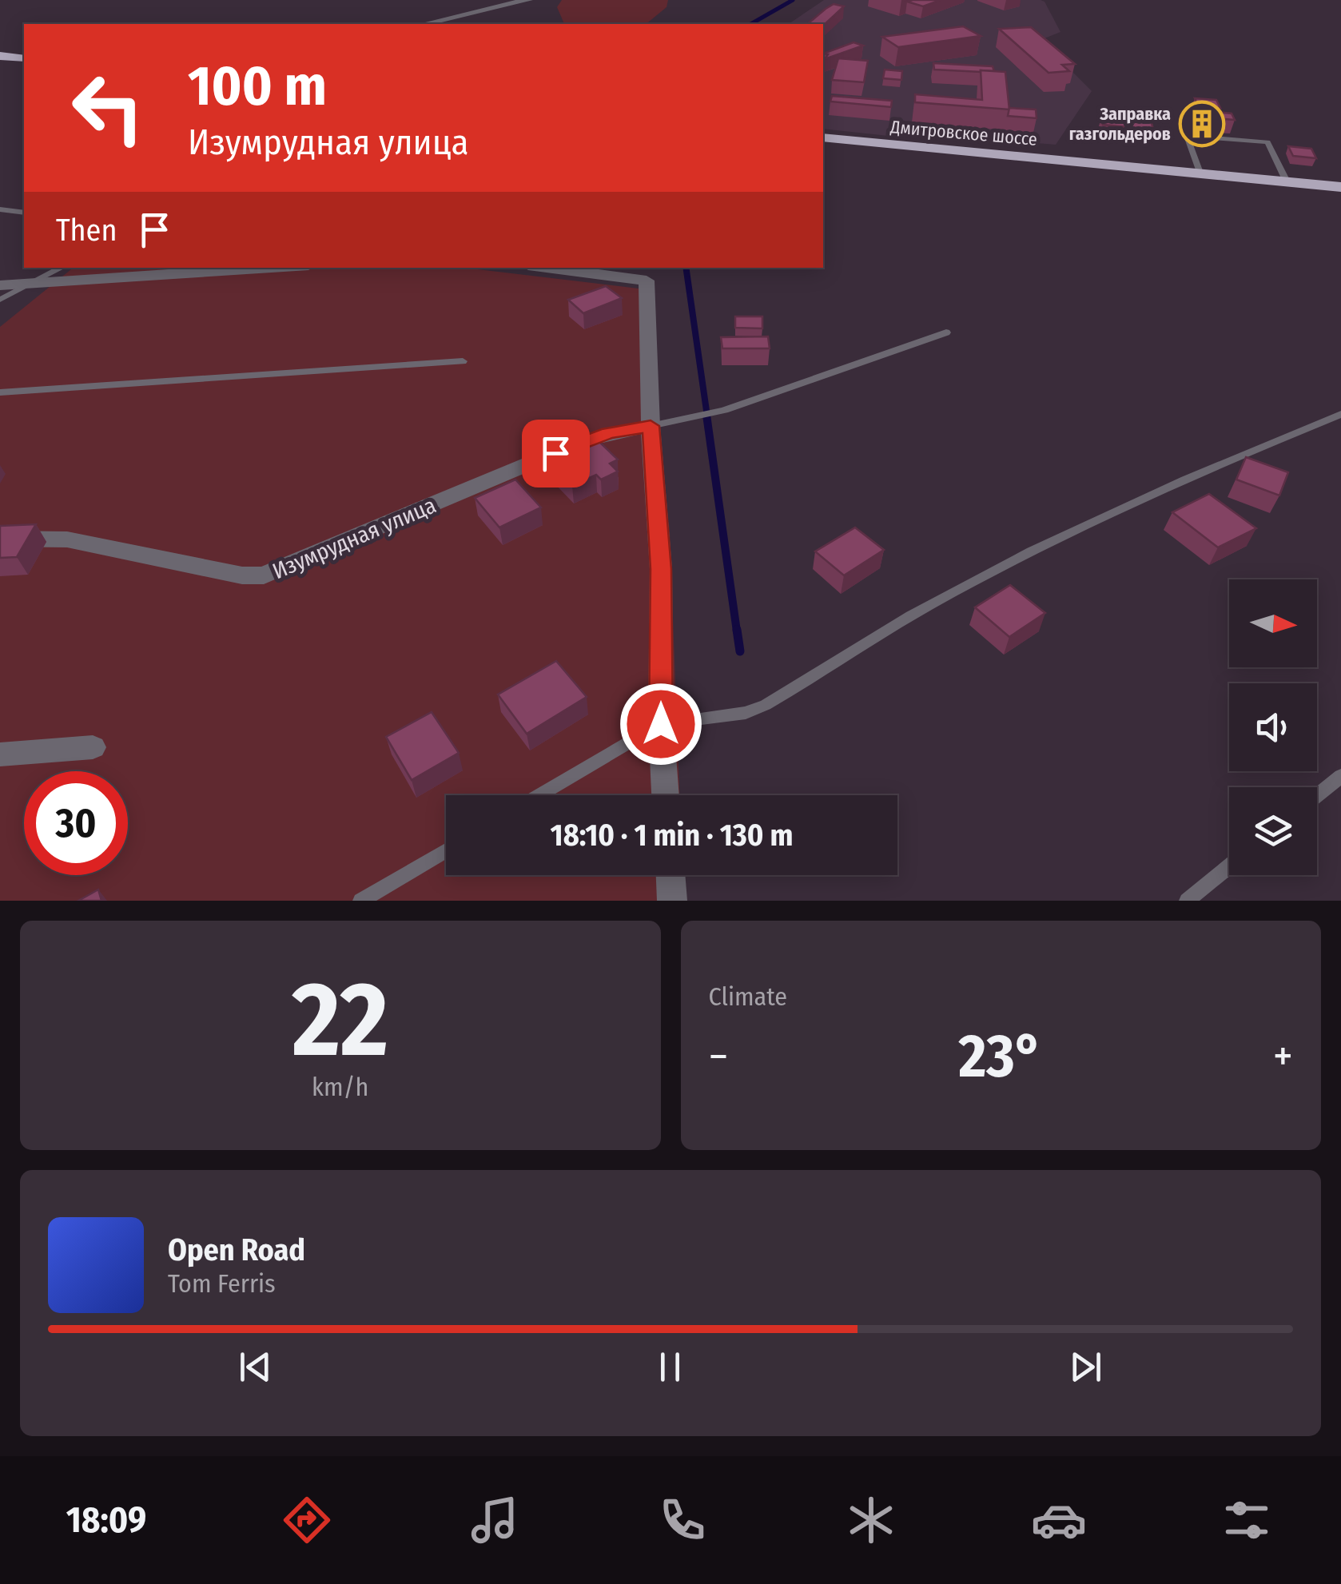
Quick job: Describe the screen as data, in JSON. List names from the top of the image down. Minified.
{"streets":{"highway":["Дмитровское шоссе"],"street":["Изумрудная улица"]},"places":{"building":["Заправка газгольдеров"]},"north":"right","page":{"turn":["100 m","Изумрудная улица"],"then":"Then","limit":"30","trip":"18:10 · 1 min · 130 m","tile":[["22","km/h"],"Climate"],"heat":["−","23°","+"],"song":["Open Road","Tom Ferris"],"tabs":"18:09"}}
